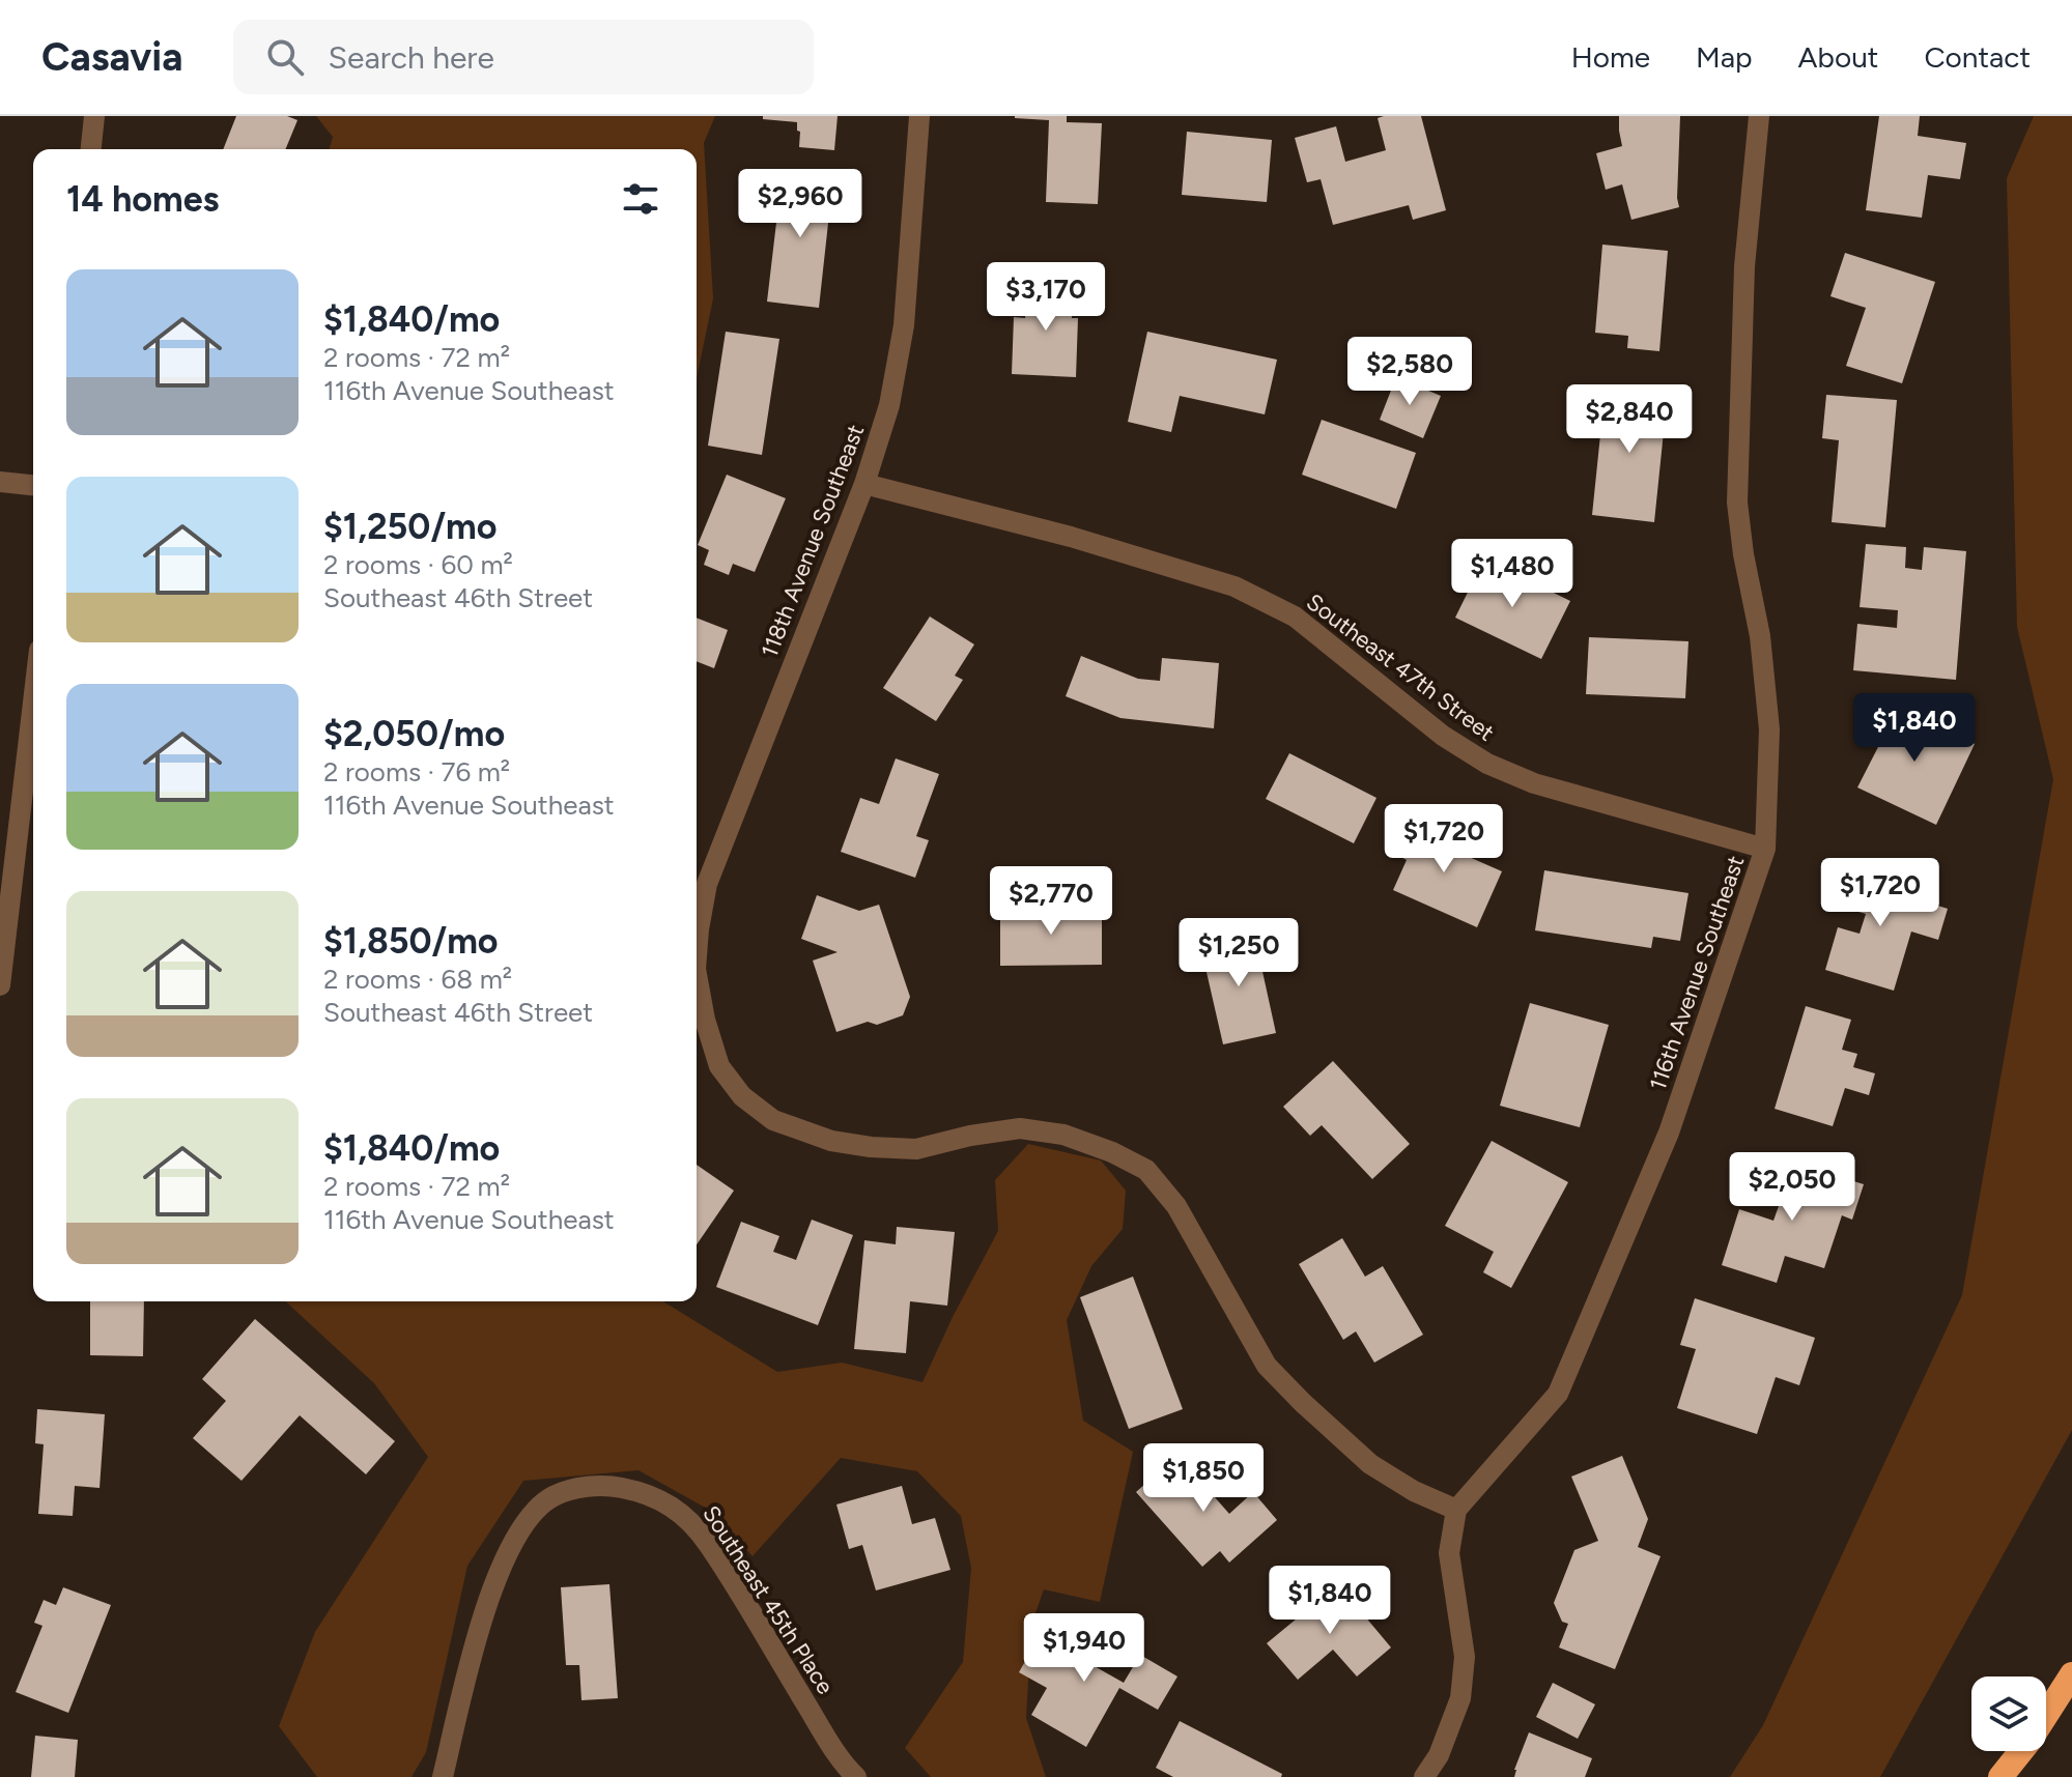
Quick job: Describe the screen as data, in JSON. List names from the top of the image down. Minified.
{"streets":{"street":["118th Avenue Southeast","Southeast 47th Street","116th Avenue Southeast","Southeast 45th Place"]},"crossings":[["118th Avenue Southeast","Southeast 47th Street"],["118th Avenue Southeast","116th Avenue Southeast"],["Southeast 47th Street","116th Avenue Southeast"]],"page":{"header":"Casavia","search":"Search here","nav":["Home","Map","About","Contact"],"heading":"14 homes","price":["$2,960","$3,170","$2,580","$2,840","$1,480","$1,840","$1,720","$1,720","$2,770","$1,250","$2,050","$1,850","$1,840","$1,940"],"list":[{"name":"$1,840/mo","note":"2 rooms · 72 m² · 116th Avenue Southeast"},{"name":"$1,250/mo","note":"2 rooms · 60 m² · Southeast 46th Street"},{"name":"$2,050/mo","note":"2 rooms · 76 m² · 116th Avenue Southeast"},{"name":"$1,850/mo","note":"2 rooms · 68 m² · Southeast 46th Street"},{"name":"$1,840/mo","note":"2 rooms · 72 m² · 116th Avenue Southeast"}]}}
